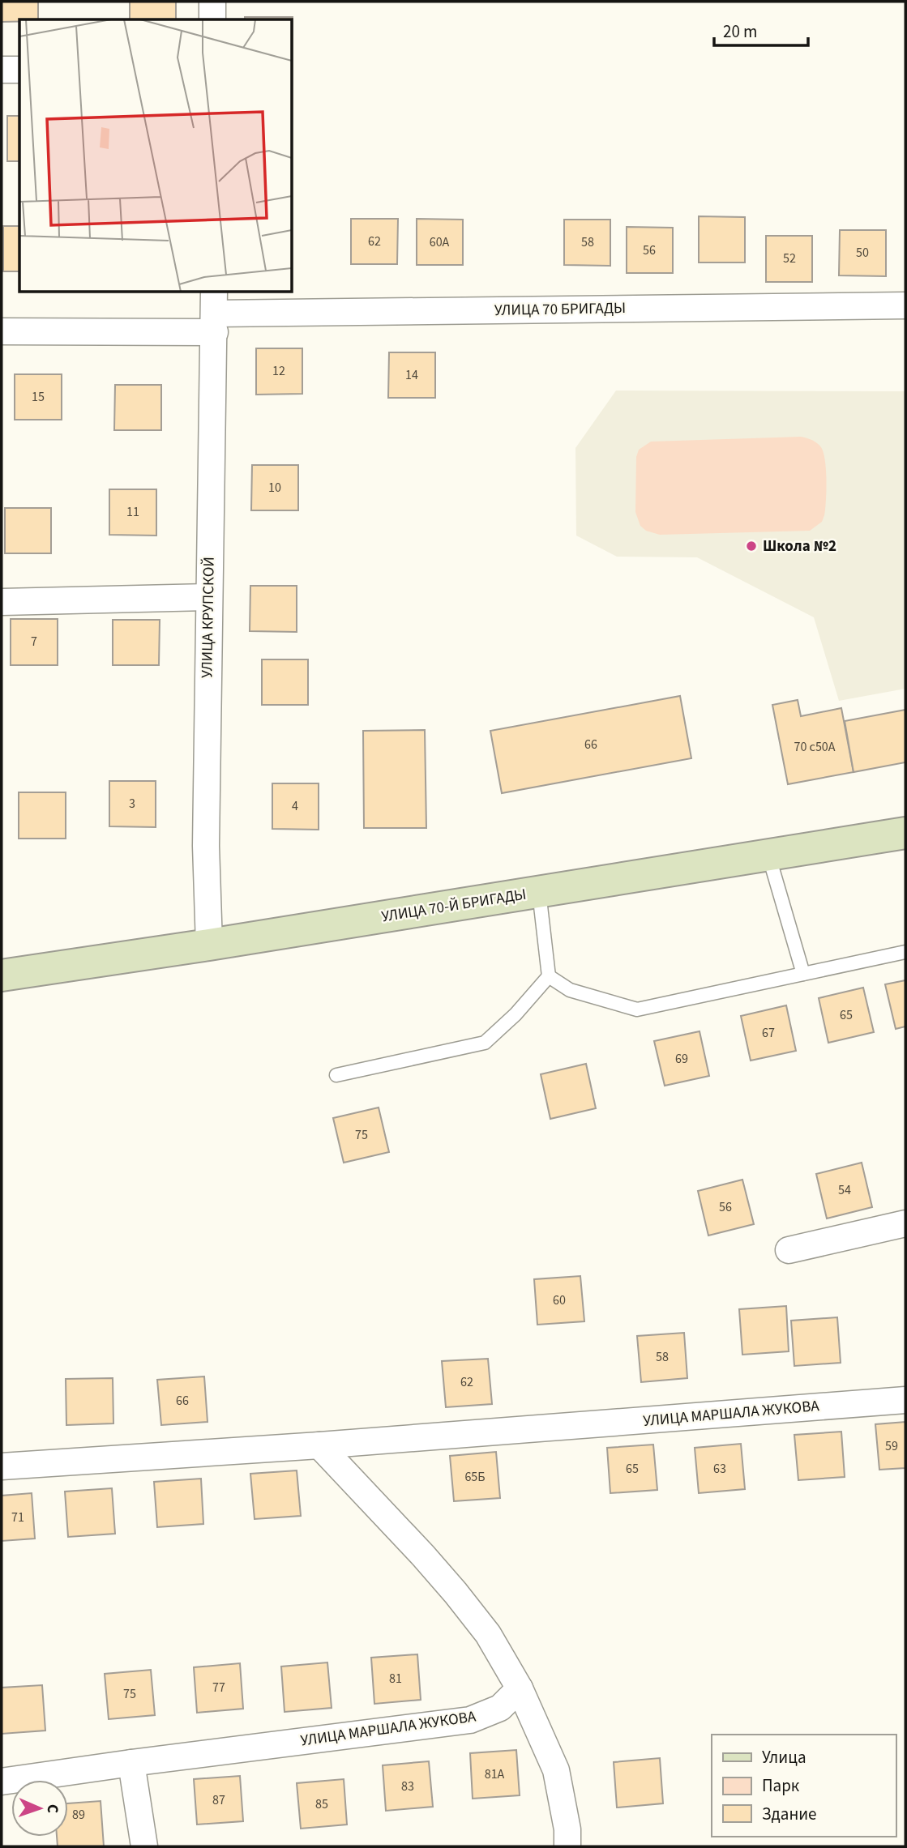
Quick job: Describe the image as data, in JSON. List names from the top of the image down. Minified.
{"streets":{"main road":["УЛИЦА 70-Й БРИГАДЫ"],"street":["УЛИЦА 70 БРИГАДЫ","УЛИЦА КРУПСКОЙ","УЛИЦА МАРШАЛА ЖУКОВА"]},"crossings":[["УЛИЦА 70 БРИГАДЫ","УЛИЦА КРУПСКОЙ"],["УЛИЦА КРУПСКОЙ","УЛИЦА 70-Й БРИГАДЫ"]],"places":["Школа №2"],"house_numbers":["62","60А","58","56","50","52","12","14","15","10","11","7","66","70 с50А","3","4","65","67","69","75","54","56","60","58","62","66","59","65","63","65Б","71","81","77","75","81А","83","87","85","89"],"legend":["Улица","Парк","Здание"],"scale_bar":"20 m","north":"right"}
